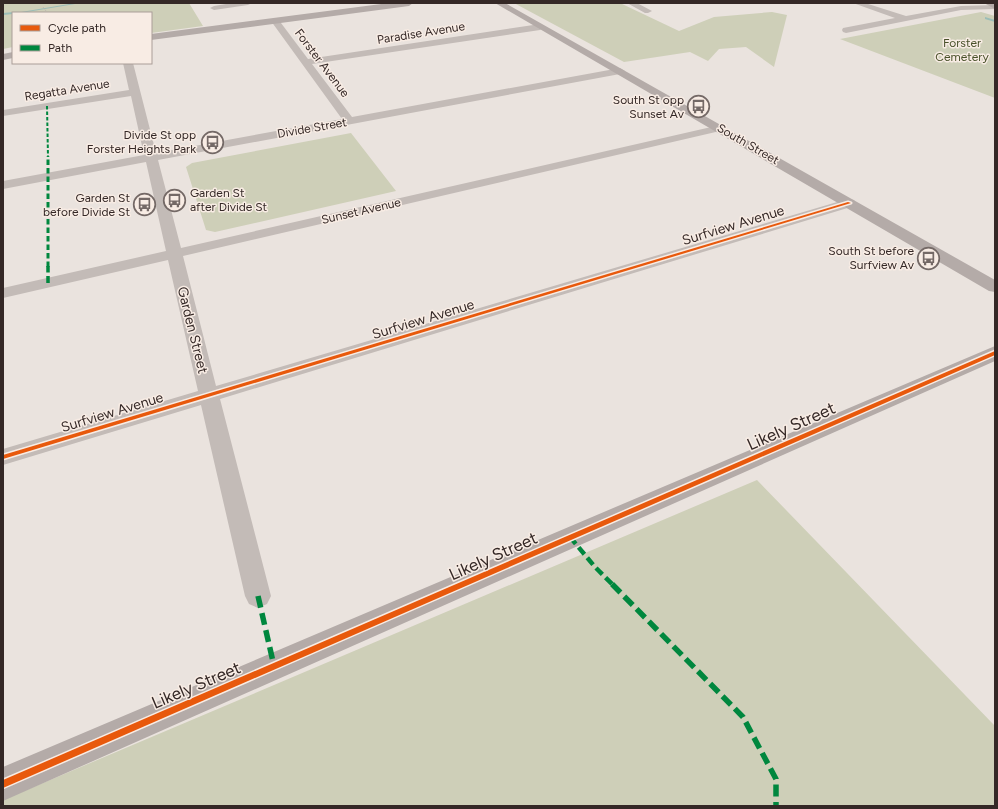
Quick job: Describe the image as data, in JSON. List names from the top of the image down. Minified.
{"streets":{"street":["Paradise Avenue","Forster Avenue","Regatta Avenue","Divide Street","South Street","Sunset Avenue","Surfview Avenue","Garden Street","Likely Street"]},"crossings":[["Paradise Avenue","Forster Avenue"],["Paradise Avenue","South Street"],["Forster Avenue","Divide Street"],["Regatta Avenue","Garden Street"],["Divide Street","South Street"],["Divide Street","Garden Street"],["South Street","Sunset Avenue"],["South Street","Surfview Avenue"],["Sunset Avenue","Garden Street"],["Surfview Avenue","Garden Street"]],"parks":["Forster Cemetery"],"places":{"bus stop":["South St opp Sunset Av","Divide St opp Forster Heights Park","Garden St after Divide St","Garden St before Divide St","South St before Surfview Av"]},"legend":["Cycle path","Path"]}
